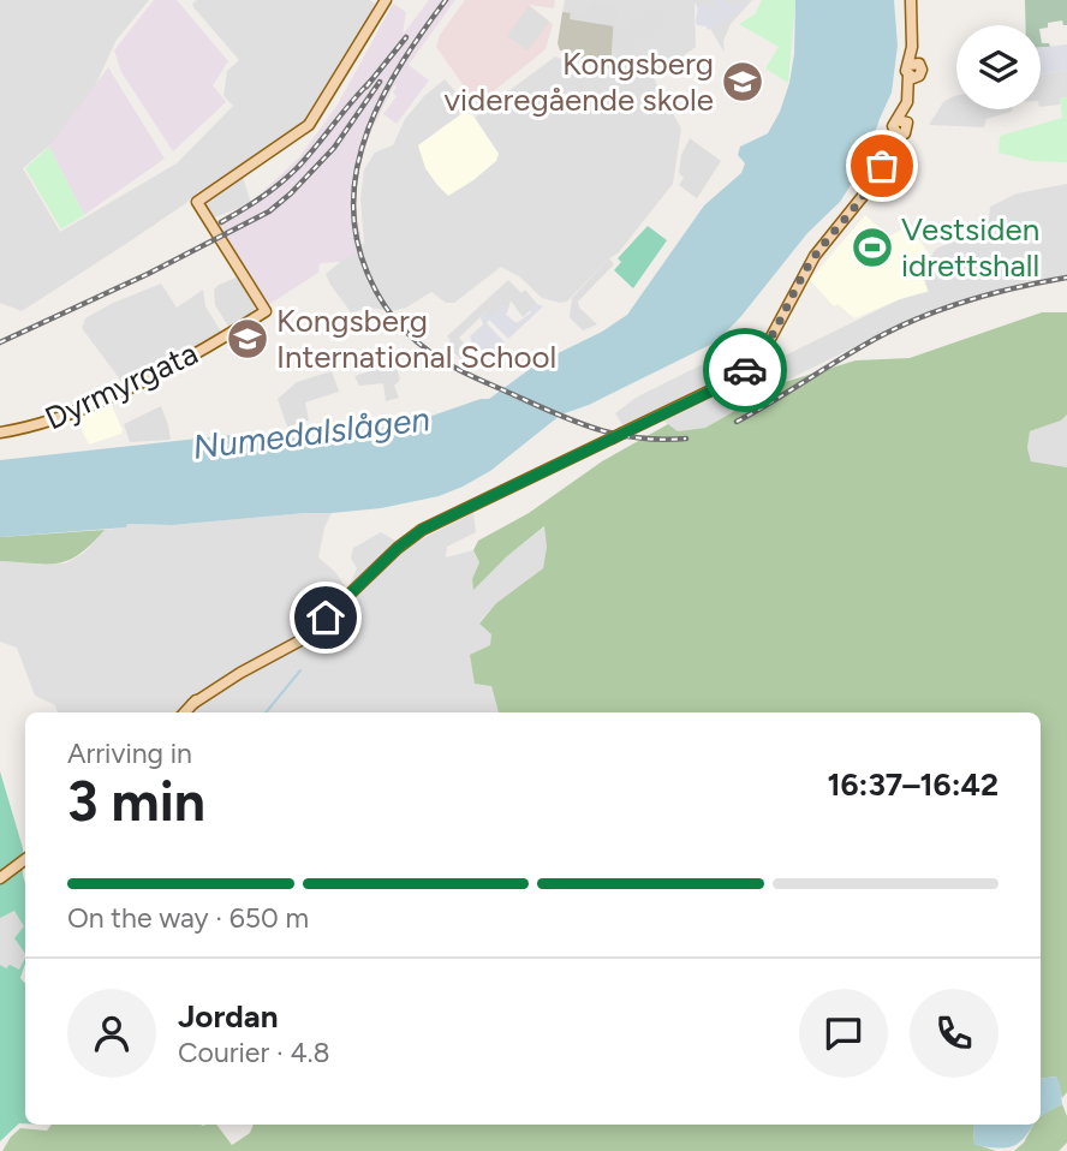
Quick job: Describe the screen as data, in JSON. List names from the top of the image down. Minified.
{"streets":{"main road":["Dyrmyrgata"]},"water":["Numedalslågen"],"places":{"school or university":["Kongsberg videregående skole","Kongsberg International School"],"sports":["Vestsiden idrettshall"]},"page":{"heading":["3 min","Arriving in","16:37–16:42"],"panel":["Jordan","Courier · 4.8"],"bar":"On the way · 650 m"}}
